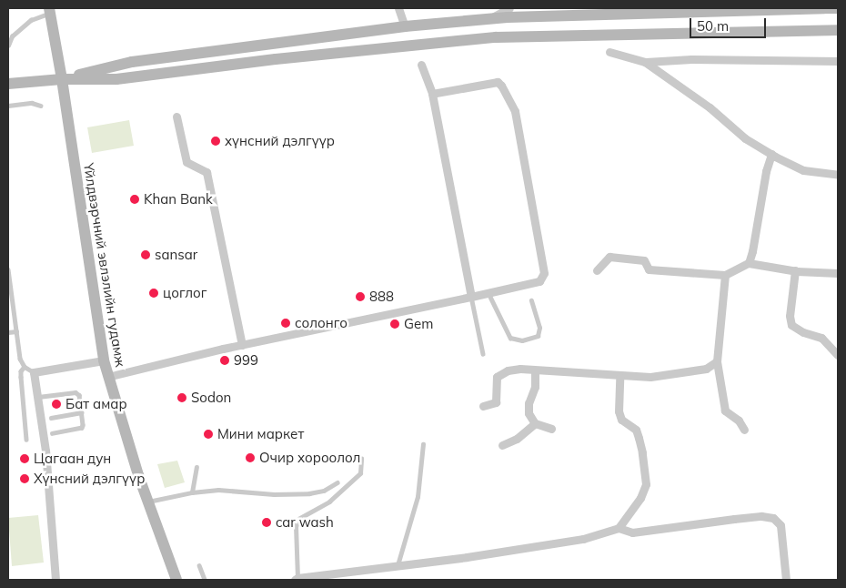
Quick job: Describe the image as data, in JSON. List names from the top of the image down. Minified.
{"streets":{"main road":["Үйлдвэрчний эвлэлийн гудамж"]},"places":["хүнсний дэлгүүр","Khan Bank","sansar","цоглог","888","солонго","Gem","999","Sodon","Бат амар","Мини маркет","Очир хороолол","Цагаан дун","Хүнсний дэлгүүр","car wash"],"scale_bar":"50 m"}
